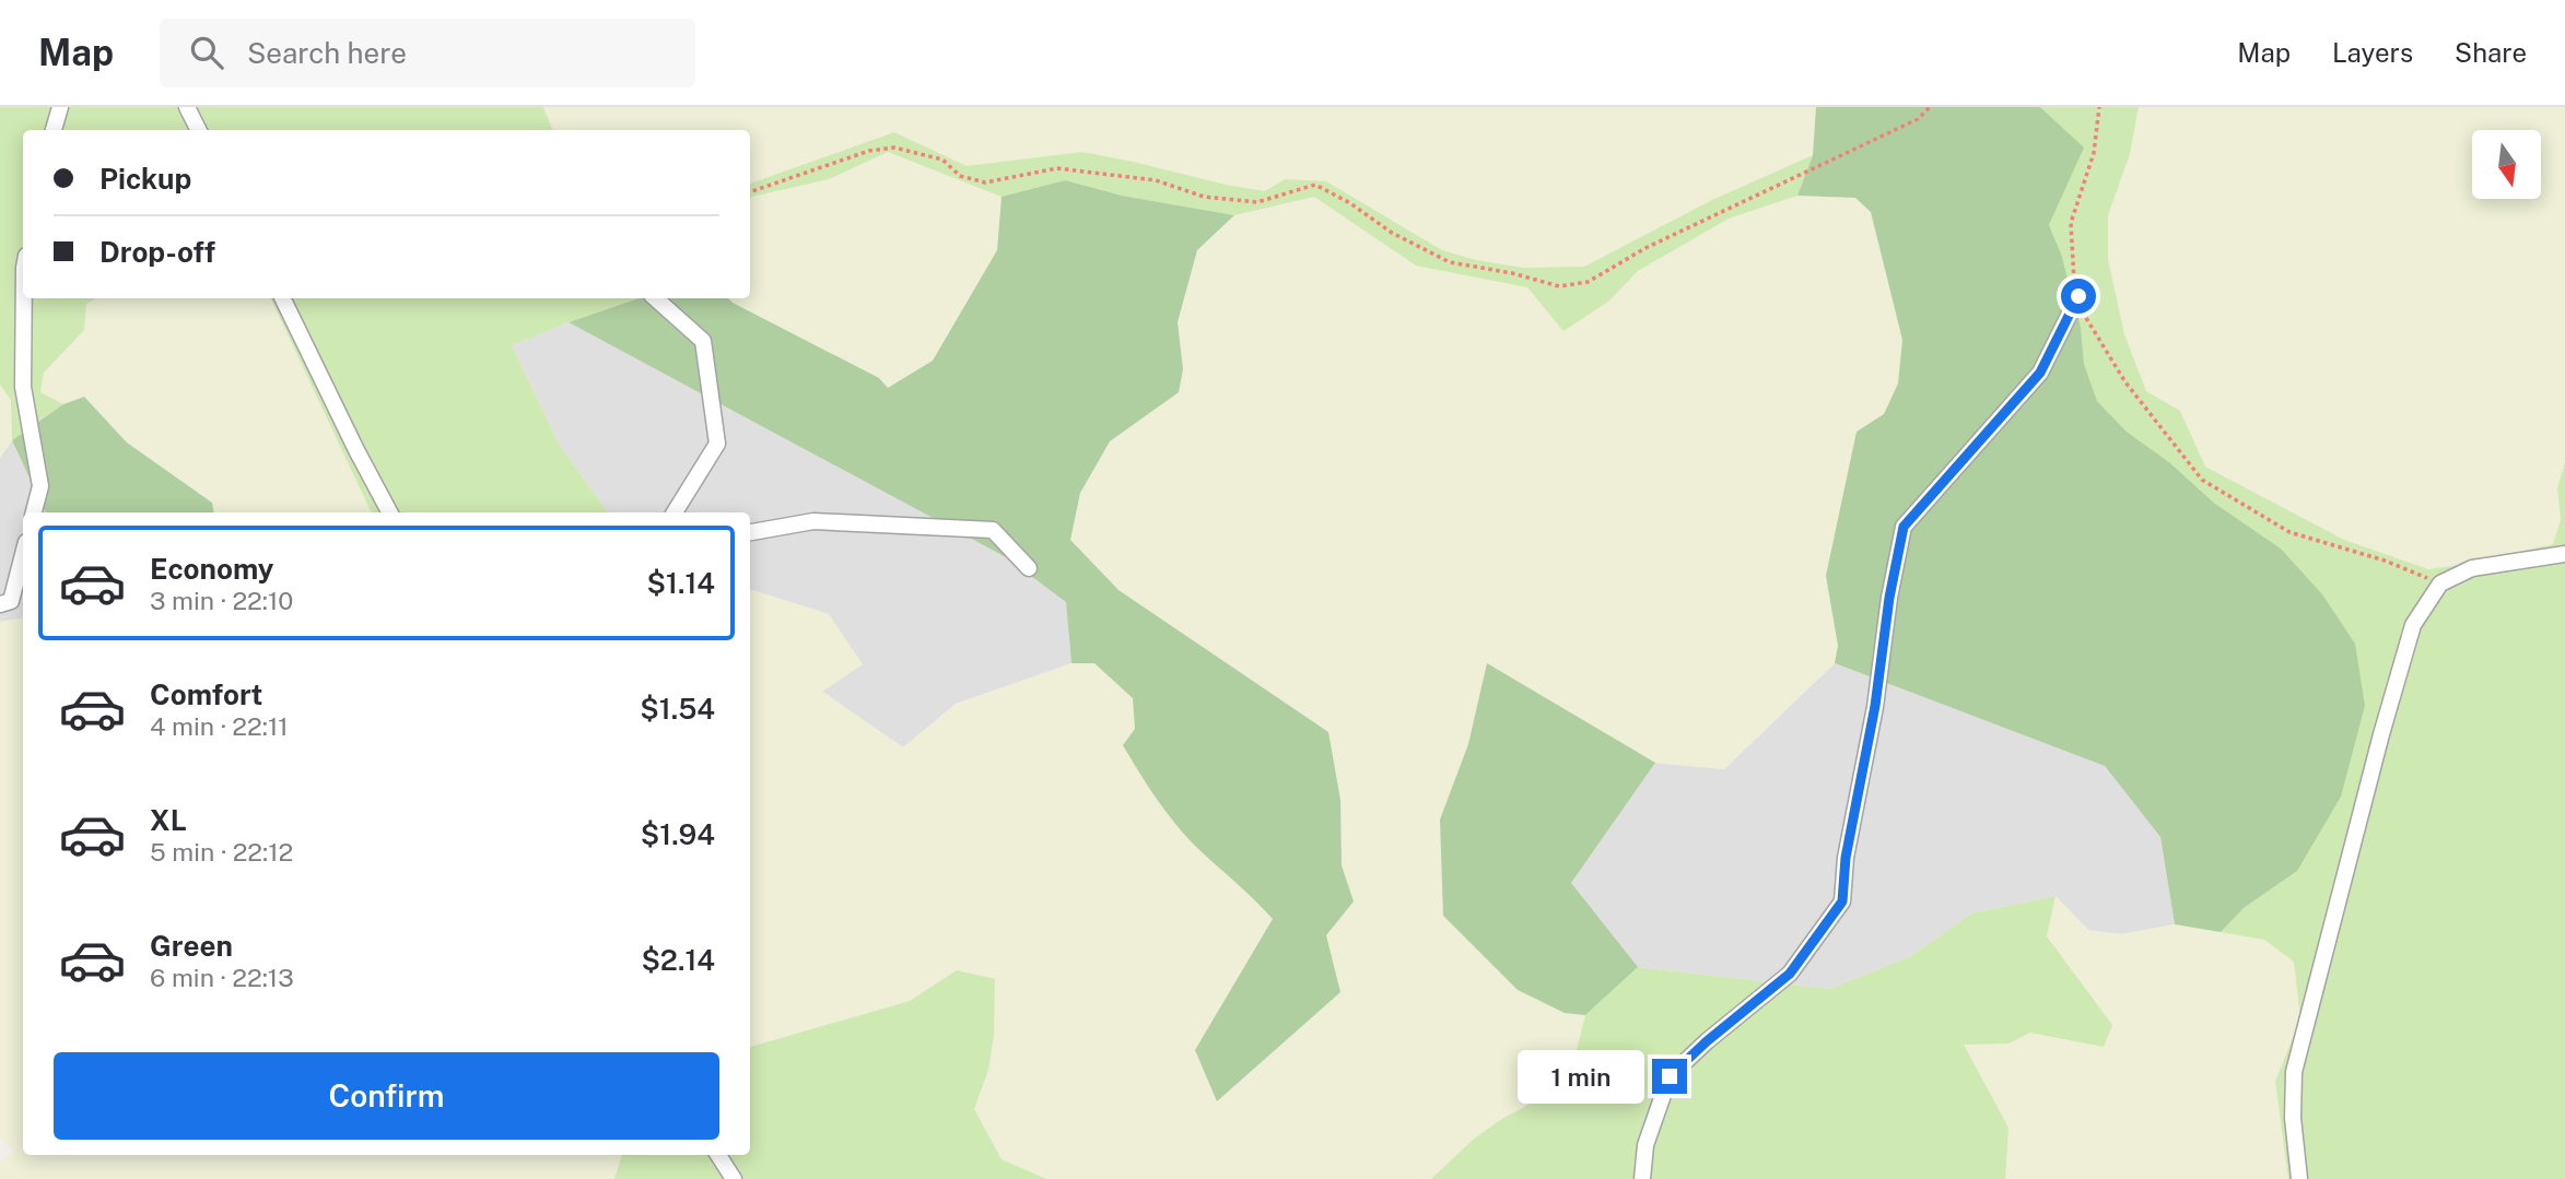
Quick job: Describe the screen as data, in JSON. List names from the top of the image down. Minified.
{"north":"bottom","page":{"header":"Map","search":"Search here","nav":["Map","Layers","Share"],"banner":["Pickup","Drop-off"],"list":[{"name":"Economy","note":"3 min · 22:10","value":"$1.14"},{"name":"Comfort","note":"4 min · 22:11","value":"$1.54"},{"name":"XL","note":"5 min · 22:12","value":"$1.94"},{"name":"Green","note":"6 min · 22:13","value":"$2.14"}],"buttons":"Confirm","bubble":"1 min"}}
